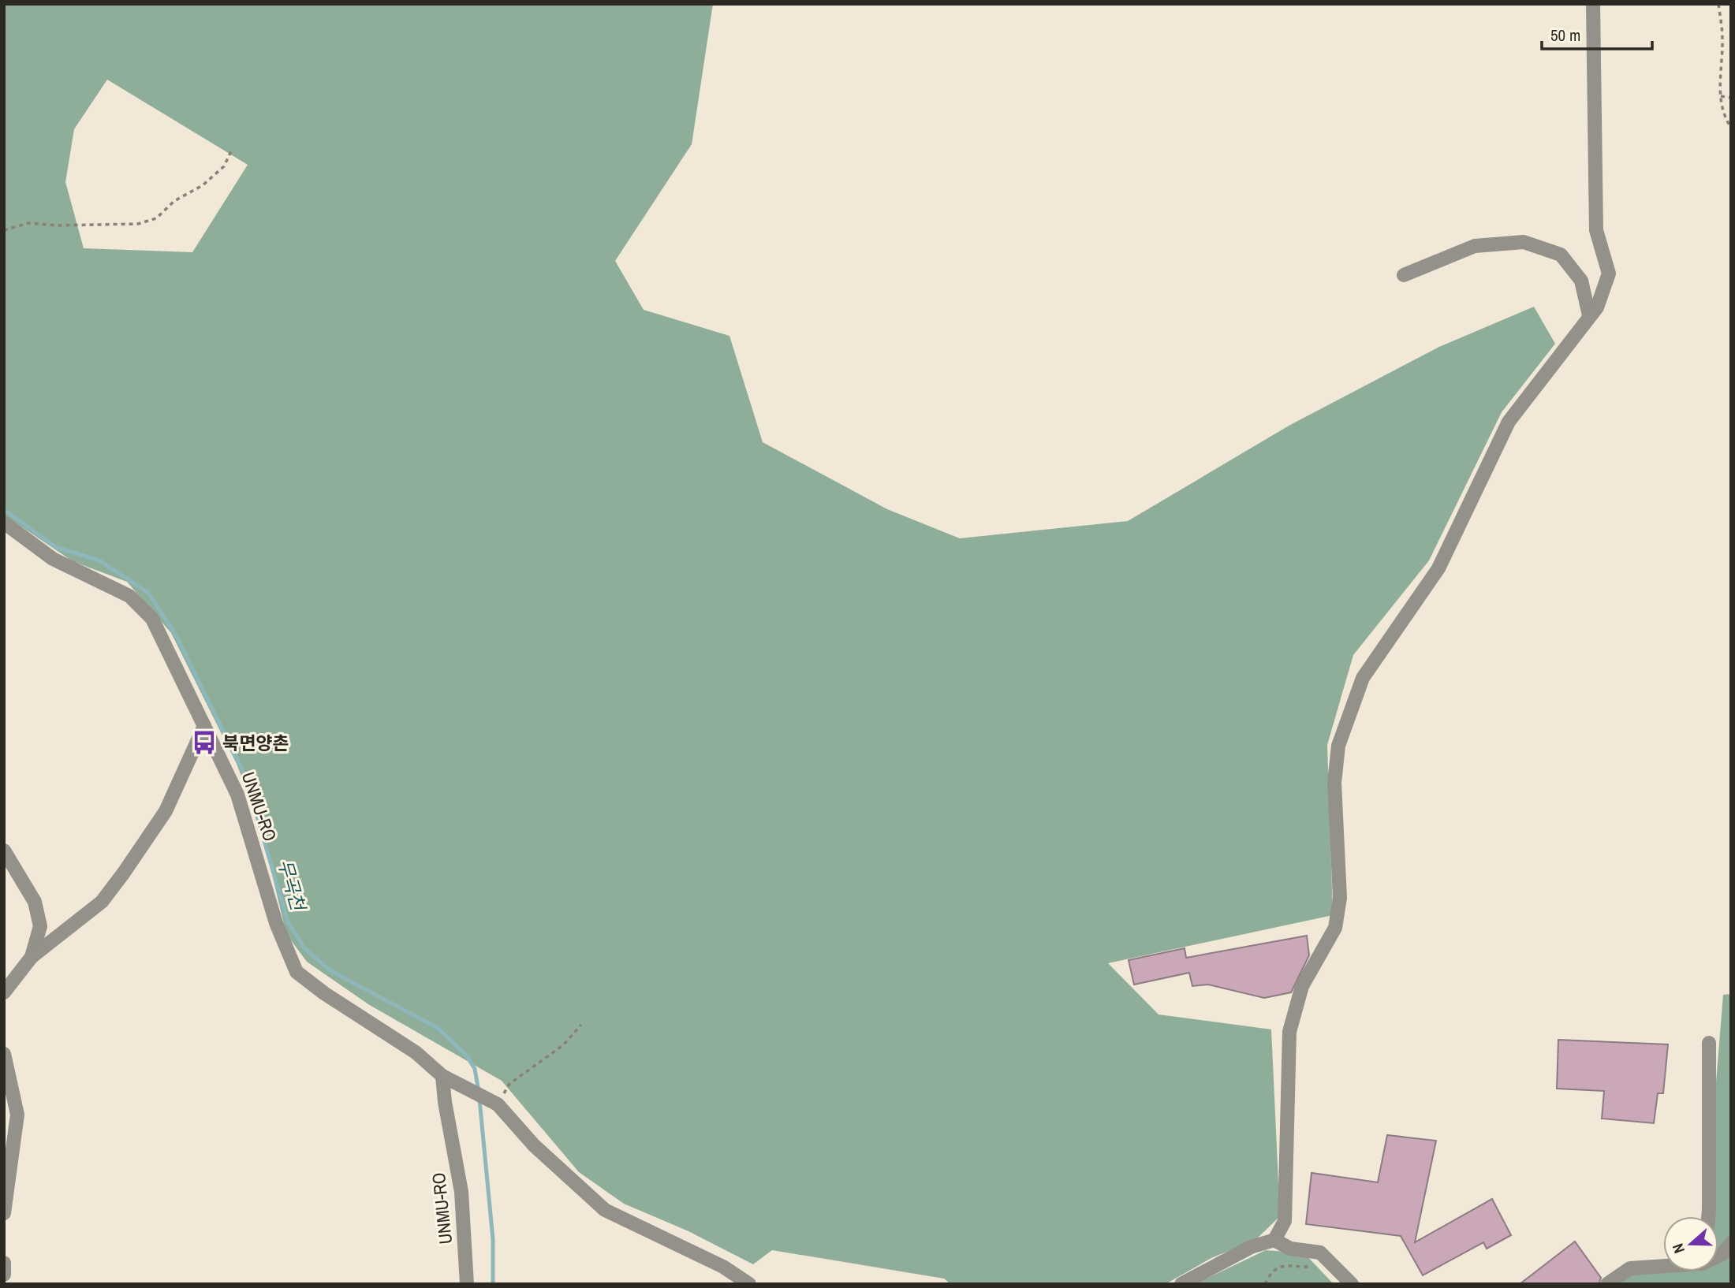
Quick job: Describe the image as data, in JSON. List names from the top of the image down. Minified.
{"streets":{"street":["UNMU-RO"]},"water":["무곡천"],"places":{"bus stop":["북면양촌"]},"scale_bar":"50 m","north":"left"}
